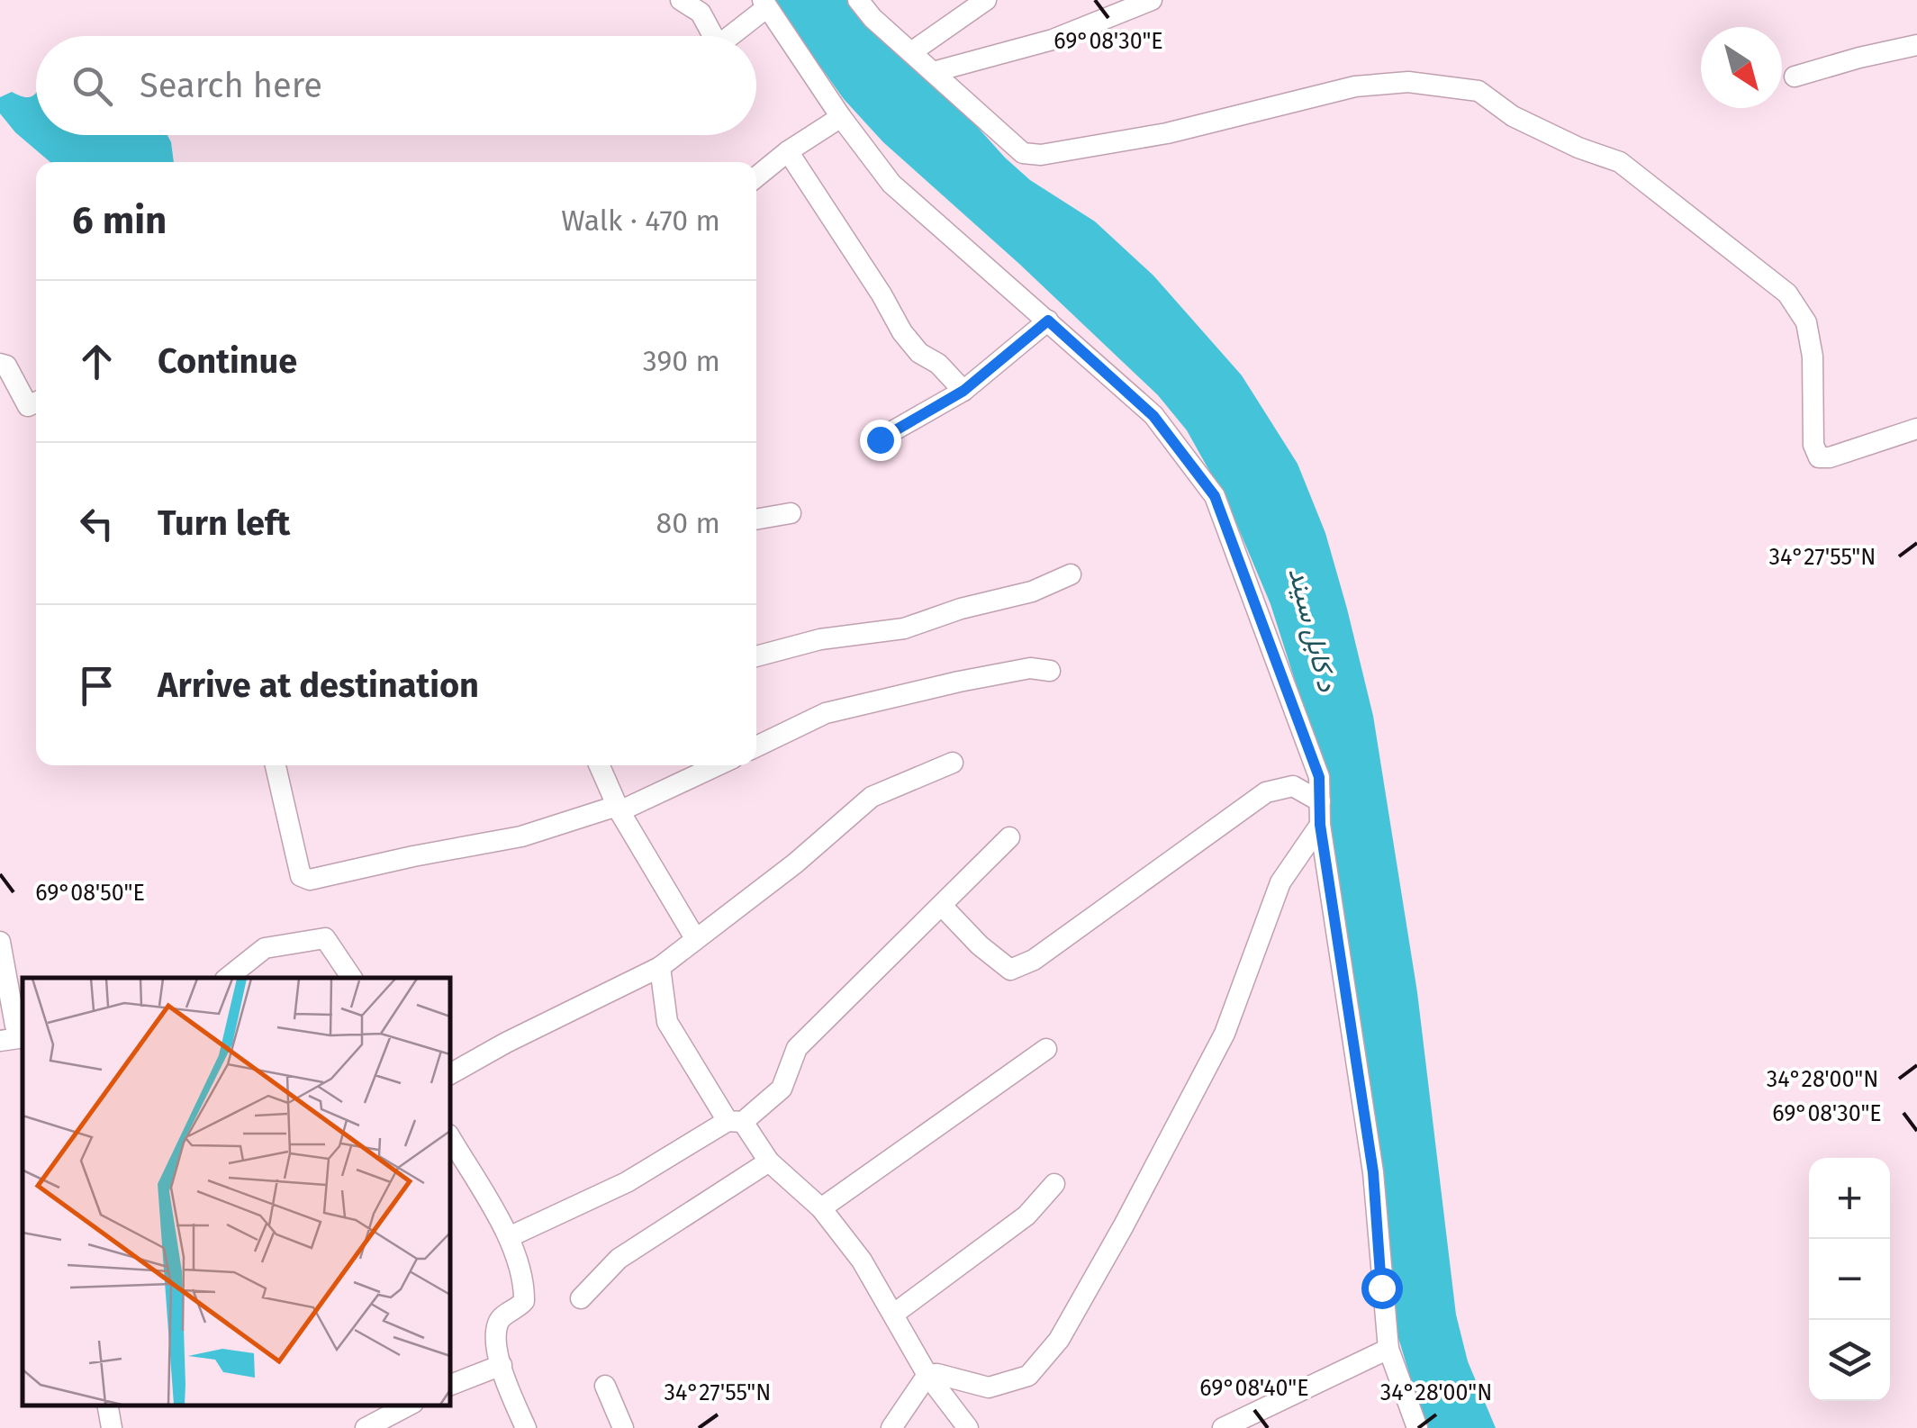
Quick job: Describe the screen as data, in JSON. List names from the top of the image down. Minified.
{"water":["د کابل سيند"],"north":"bottom right","page":{"search":"Search here","heading":["6 min","Walk · 470 m"],"list":[["Continue","390 m"],["Turn left","80 m"],"Arrive at destination"],"map_buttons":["+","−"]},"coordinates":["69°08'30\"E","34°27'55\"N","69°08'50\"E","34°28'00\"N","69°08'40\"E"]}
